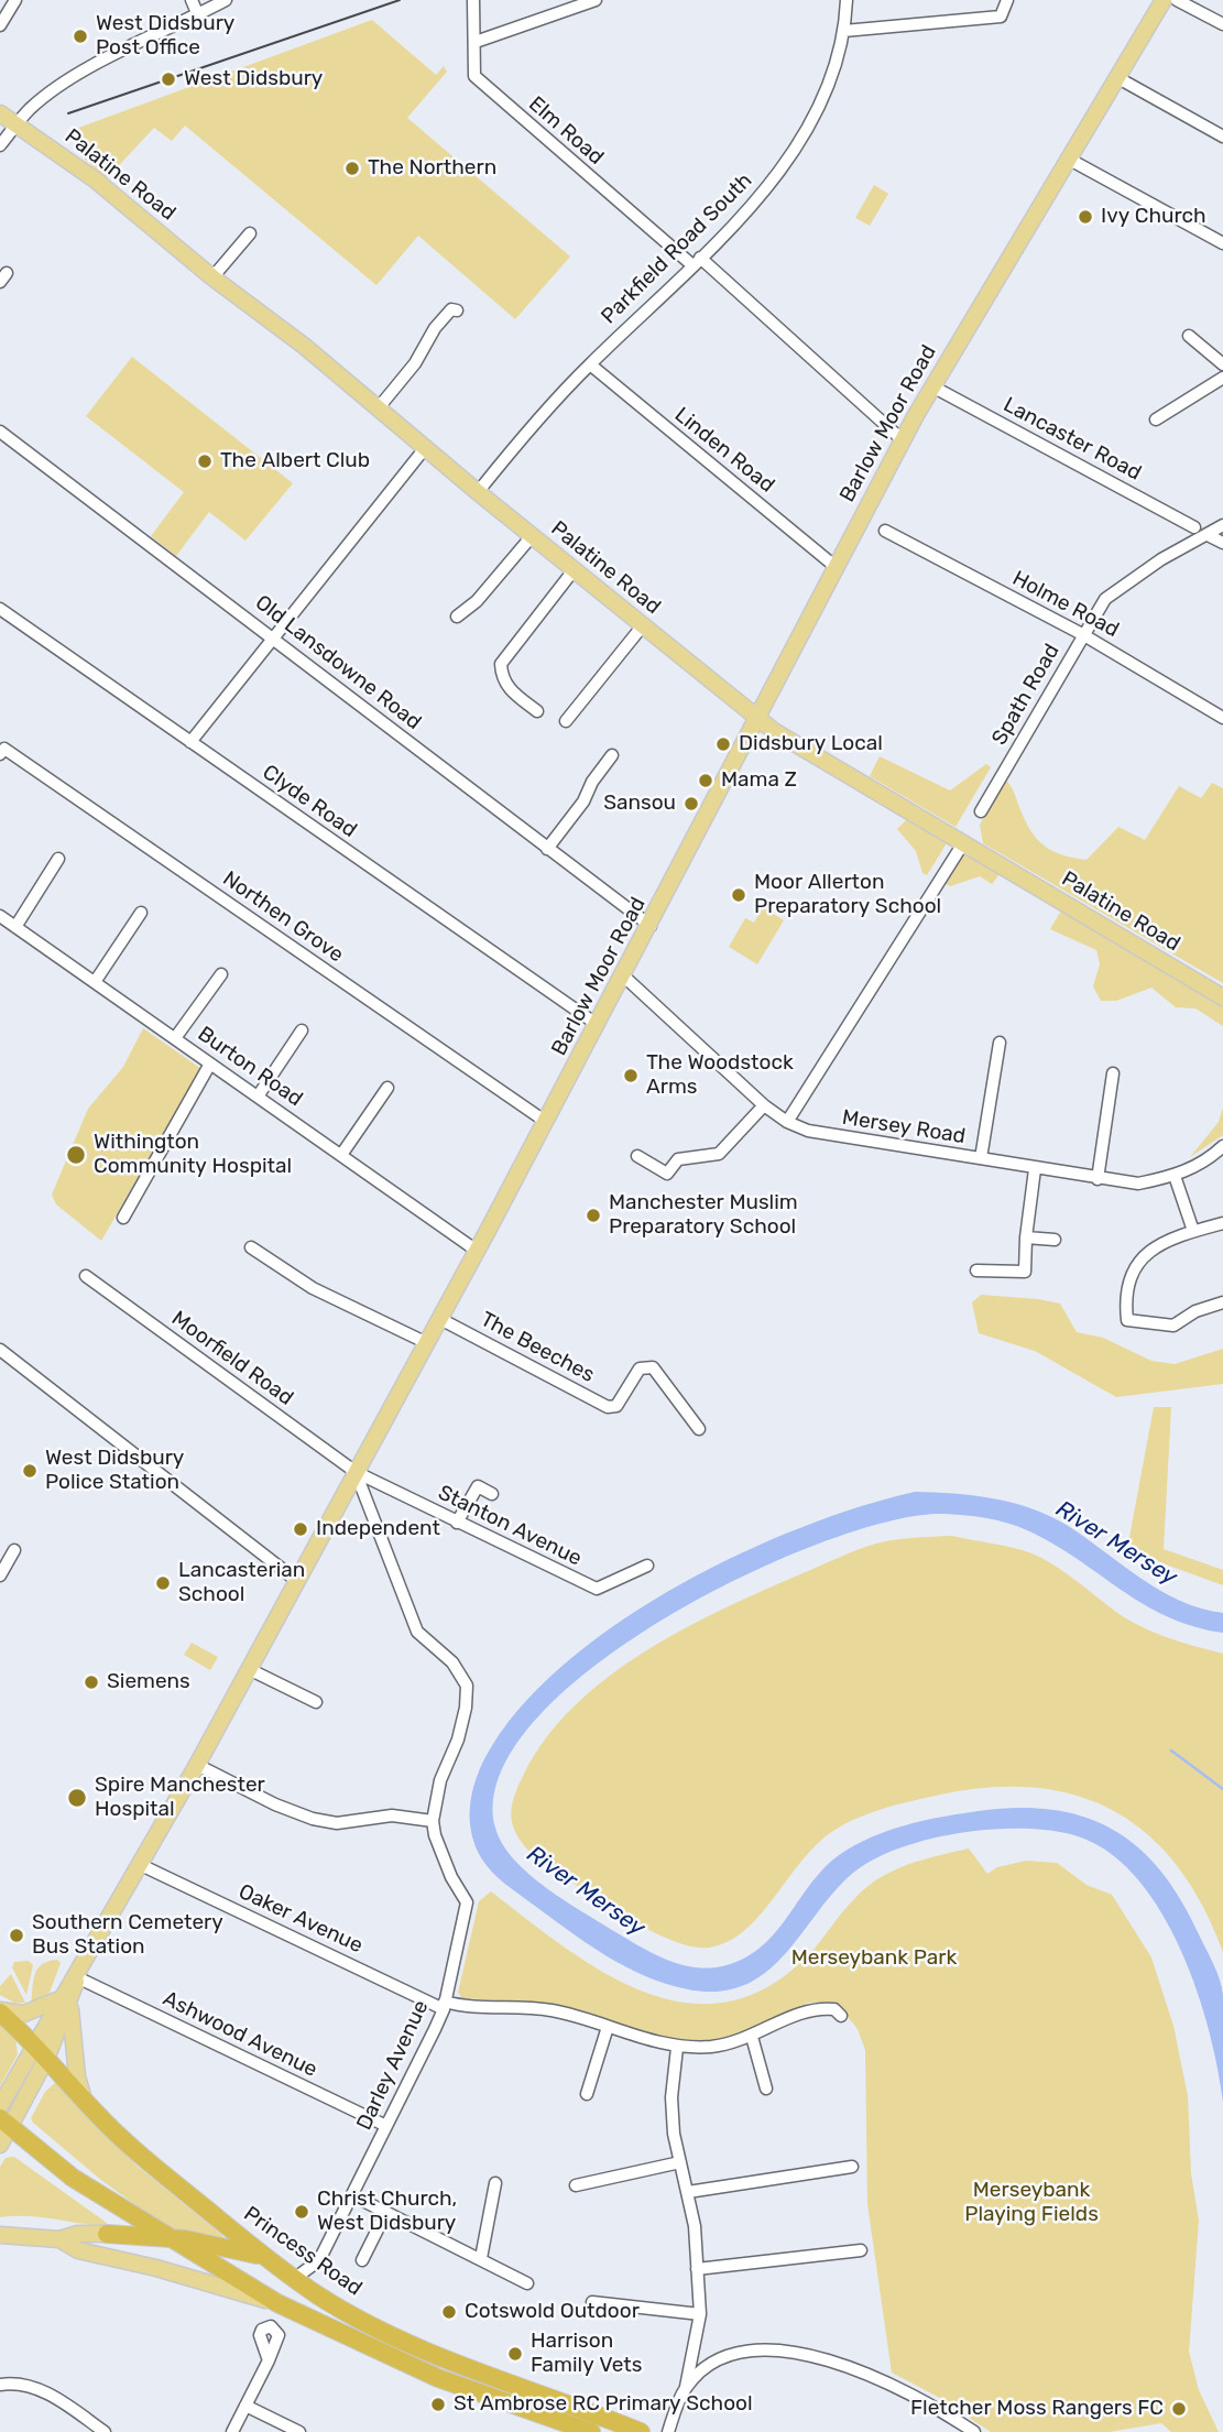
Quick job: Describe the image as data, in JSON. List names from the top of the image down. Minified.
{"streets":{"highway":["Princess Road"],"main road":["Palatine Road","Barlow Moor Road"],"street":["Elm Road","Parkfield Road South","Lancaster Road","Linden Road","Holme Road","Old Lansdowne Road","Spath Road","Clyde Road","Northen Grove","Burton Road","Mersey Road","The Beeches","Moorfield Road","Stanton Avenue","Oaker Avenue","Ashwood Avenue","Darley Avenue"]},"crossings":[["Elm Road","Parkfield Road South"],["Elm Road","Barlow Moor Road"],["Palatine Road","Parkfield Road South"],["Palatine Road","Barlow Moor Road"],["Parkfield Road South","Linden Road"],["Barlow Moor Road","Lancaster Road"],["Barlow Moor Road","Linden Road"],["Barlow Moor Road","Old Lansdowne Road"],["Barlow Moor Road","Clyde Road"],["Barlow Moor Road","Northen Grove"],["Barlow Moor Road","Burton Road"],["Barlow Moor Road","Mersey Road"],["Barlow Moor Road","The Beeches"],["Barlow Moor Road","Moorfield Road"],["Barlow Moor Road","Stanton Avenue"],["Barlow Moor Road","Oaker Avenue"],["Barlow Moor Road","Ashwood Avenue"],["Barlow Moor Road","Darley Avenue"],["Barlow Moor Road","Princess Road"],["Holme Road","Spath Road"],["Moorfield Road","Stanton Avenue"],["Moorfield Road","Darley Avenue"],["Stanton Avenue","Darley Avenue"],["Oaker Avenue","Darley Avenue"],["Ashwood Avenue","Darley Avenue"],["Darley Avenue","Princess Road"]],"water":["River Mersey"],"parks":["Merseybank Park","Merseybank Playing Fields"],"places":["West Didsbury Post Office","West Didsbury","The Northern","Ivy Church","The Albert Club","Didsbury Local","Mama Z","Sansou","Moor Allerton Preparatory School","The Woodstock Arms","Withington Community Hospital","Manchester Muslim Preparatory School","West Didsbury Police Station","Independent","Lancasterian School","Siemens","Spire Manchester Hospital","Southern Cemetery Bus Station","Christ Church, West Didsbury","Cotswold Outdoor","Harrison Family Vets","St Ambrose RC Primary School","Fletcher Moss Rangers FC"]}
